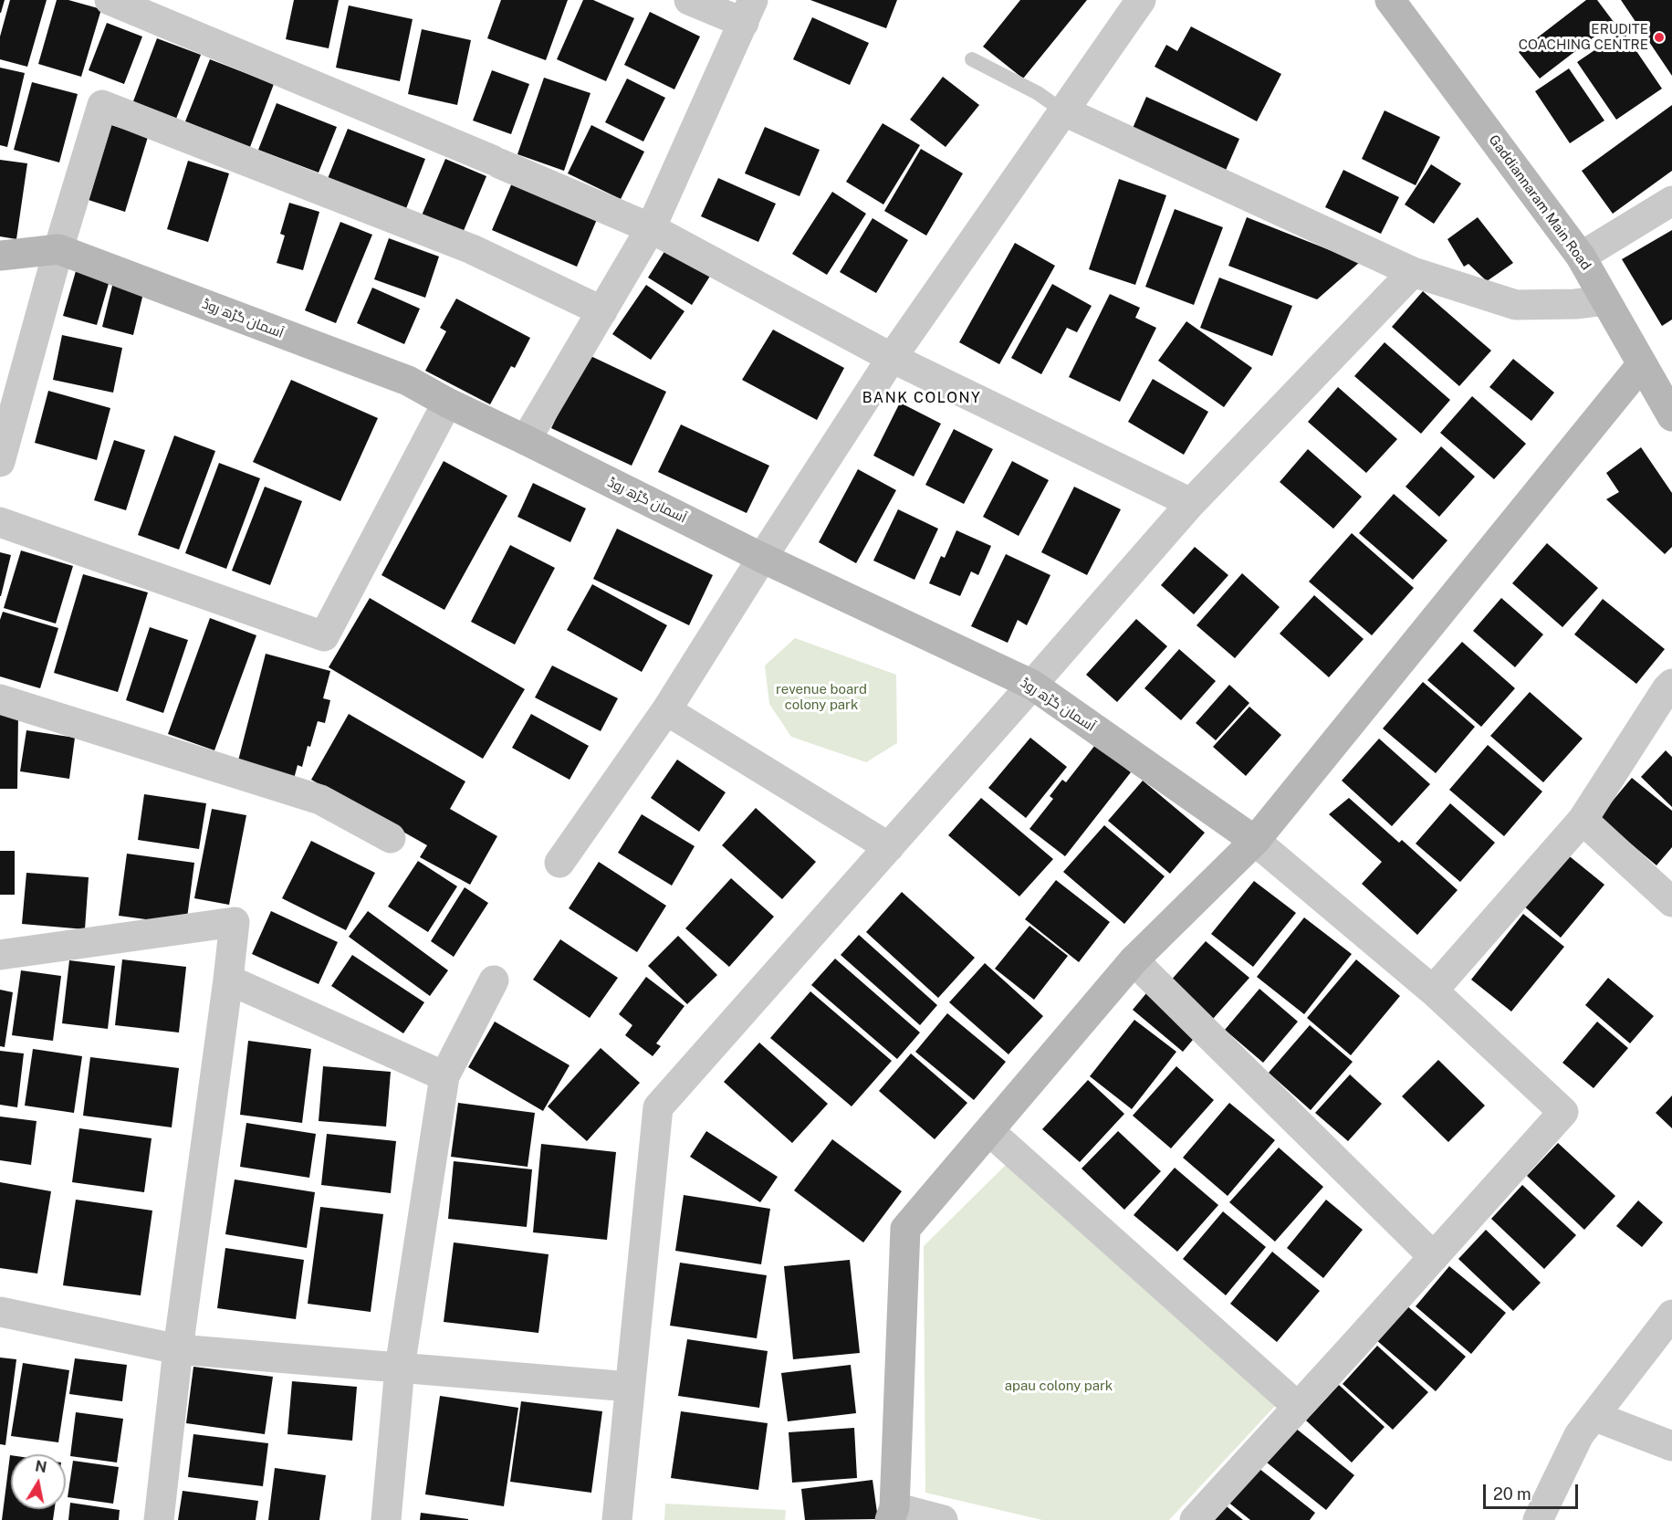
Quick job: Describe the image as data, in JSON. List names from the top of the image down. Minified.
{"streets":{"street":["Gaddiannaram Main Road","آسمان گڑھ روڈ"]},"districts":["BANK COLONY"],"parks":["revenue board colony park","apau colony park"],"places":["ERUDITE COACHING CENTRE"],"scale_bar":"20 m","north":"top"}
